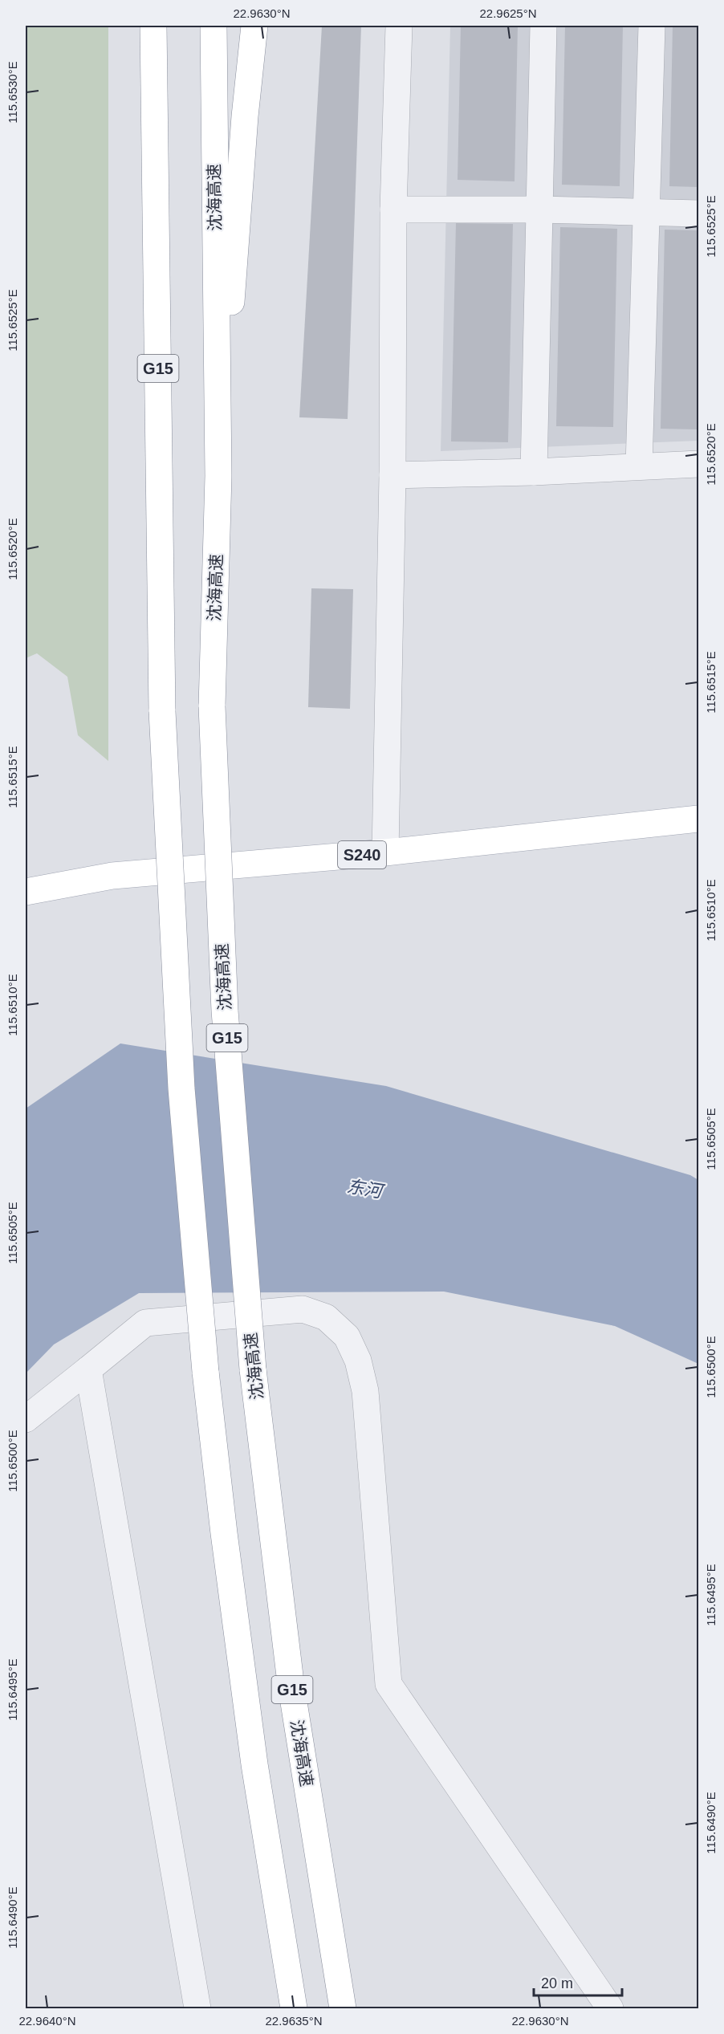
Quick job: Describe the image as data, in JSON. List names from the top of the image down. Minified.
{"streets":{"main road":["沈海高速","G15","S240"]},"water":["东河"],"scale_bar":"20 m","coordinates":["22.9630°N","22.9625°N","115.6530°E","115.6525°E","115.6520°E","115.6515°E","115.6510°E","115.6505°E","115.6500°E","115.6495°E","115.6490°E","22.9640°N","22.9635°N"]}
